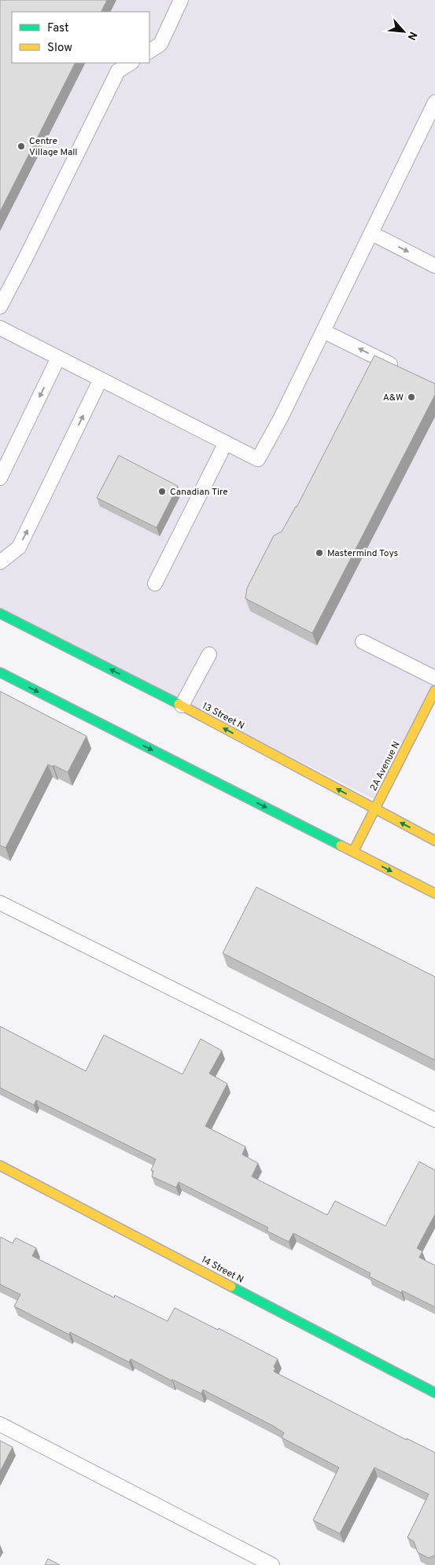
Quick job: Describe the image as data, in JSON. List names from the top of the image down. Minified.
{"streets":{"street":["13 Street N","2A Avenue N","14 Street N"]},"crossings":[["13 Street N","2A Avenue N"]],"places":["Centre Village Mall","A&W","Canadian Tire","Mastermind Toys"],"legend":["Fast","Slow"],"north":"bottom right"}
